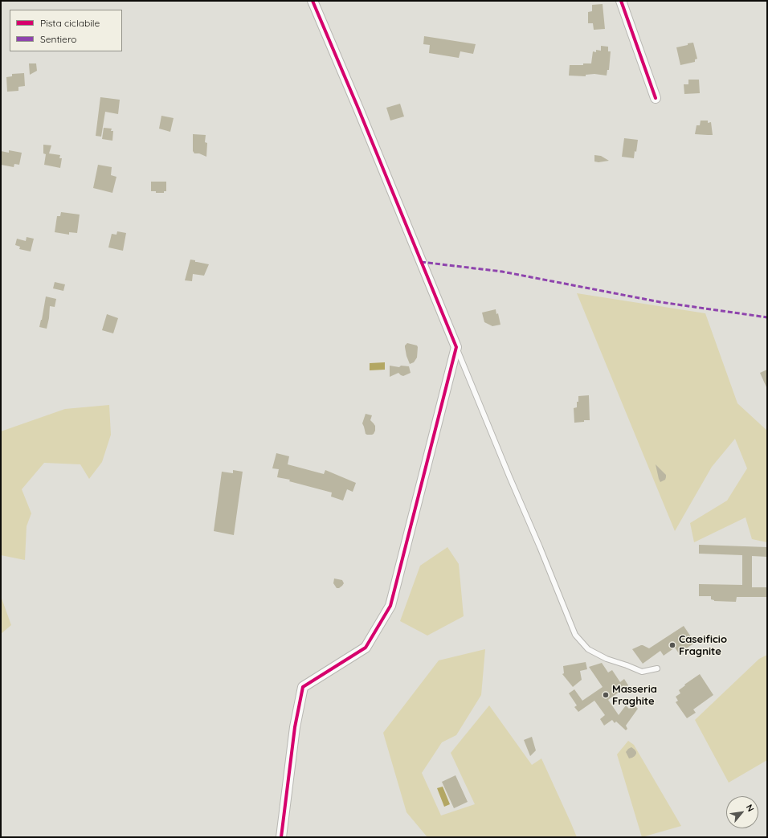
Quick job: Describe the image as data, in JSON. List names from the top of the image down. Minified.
{"places":["Caseificio Fragnite","Masseria Fraghite"],"legend":["Pista ciclabile","Sentiero"],"north":"top right"}
